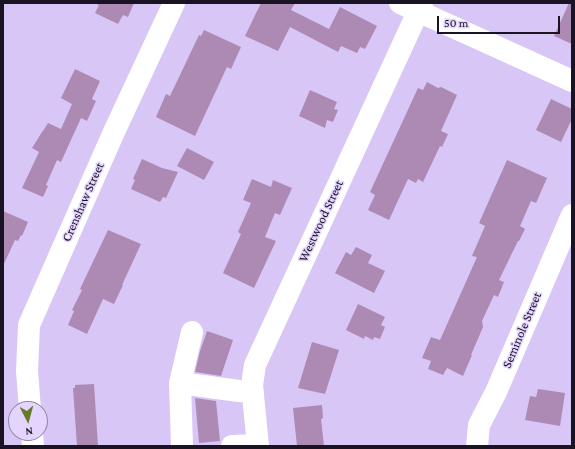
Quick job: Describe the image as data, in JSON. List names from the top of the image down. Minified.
{"streets":{"street":["Crenshaw Street","Westwood Street","Seminole Street"]},"scale_bar":"50 m","north":"bottom"}
